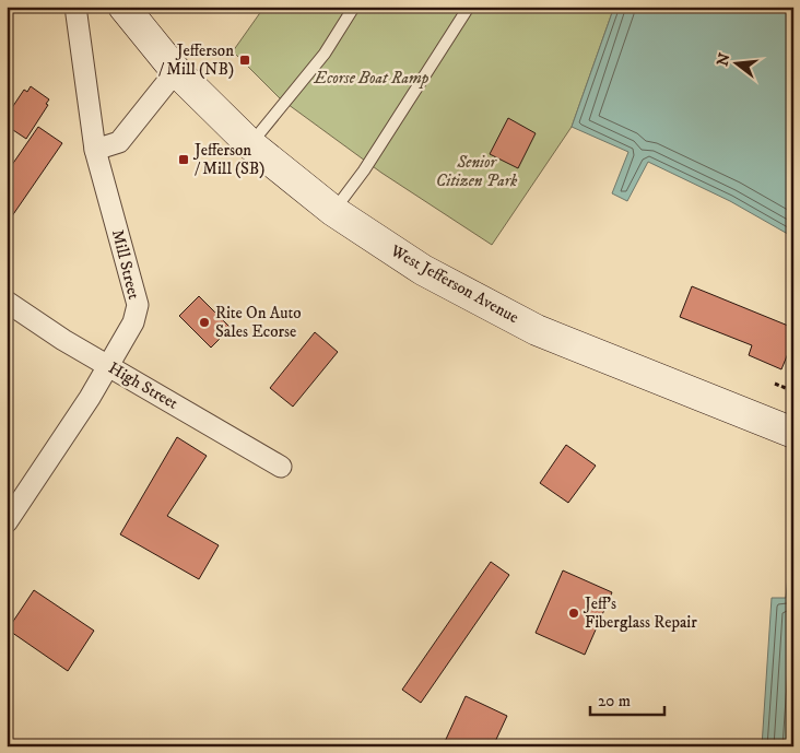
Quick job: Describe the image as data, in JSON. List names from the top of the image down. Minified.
{"streets":{"main road":["West Jefferson Avenue"],"street":["Mill Street","High Street"]},"crossings":[["Mill Street","High Street"]],"parks":["Ecorse Boat Ramp","Senior Citizen Park"],"places":{"transit":["Jefferson / Mill (NB)","Jefferson / Mill (SB)"],"other":["Rite On Auto Sales Ecorse","Jeff's Fiberglass Repair"]},"scale_bar":"20 m","north":"left"}
